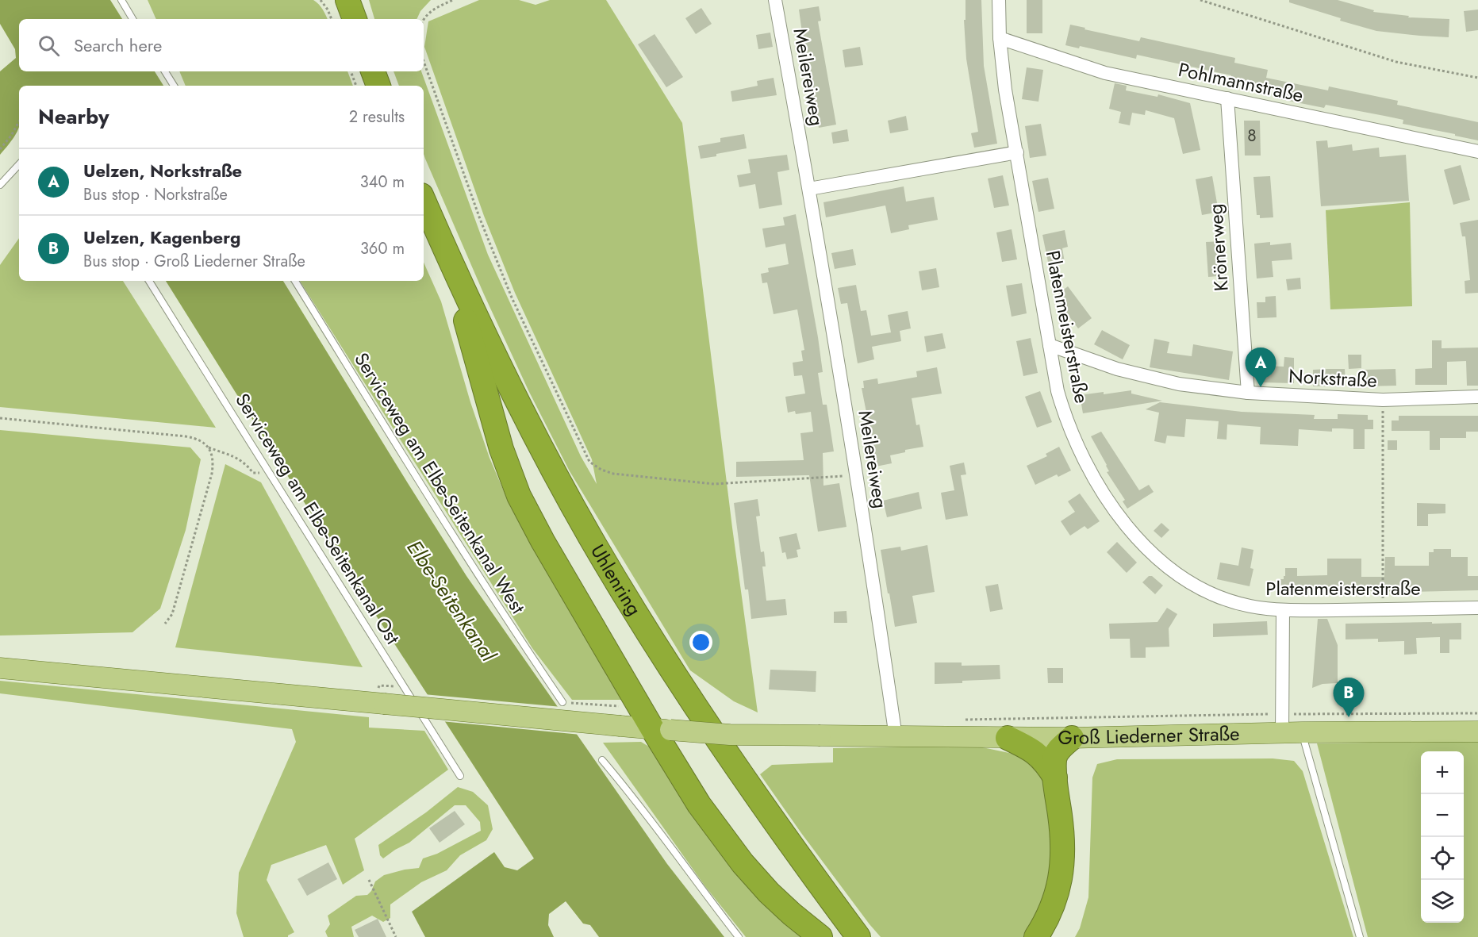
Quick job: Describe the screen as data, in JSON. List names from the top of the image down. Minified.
{"streets":{"highway":["Uhlenring"],"main road":["Groß Liederner Straße"],"street":["Meilereiweg","Pohlmannstraße","Krönerweg","Platenmeisterstraße","Norkstraße"],"lane":["Serviceweg am Elbe-Seitenkanal West","Serviceweg am Elbe-Seitenkanal Ost"]},"crossings":[["Meilereiweg","Groß Liederner Straße"],["Pohlmannstraße","Krönerweg"],["Pohlmannstraße","Platenmeisterstraße"],["Krönerweg","Norkstraße"],["Platenmeisterstraße","Norkstraße"]],"water":["Elbe-Seitenkanal"],"house_numbers":["8"],"page":{"search":"Search here","heading":["Nearby","2 results"],"list":[{"mark":"A","name":"Uelzen, Norkstraße","note":"Bus stop · Norkstraße","value":"340 m"},{"mark":"B","name":"Uelzen, Kagenberg","note":"Bus stop · Groß Liederner Straße","value":"360 m"}],"pins":["A","B"],"map_buttons":["+","−"]}}
